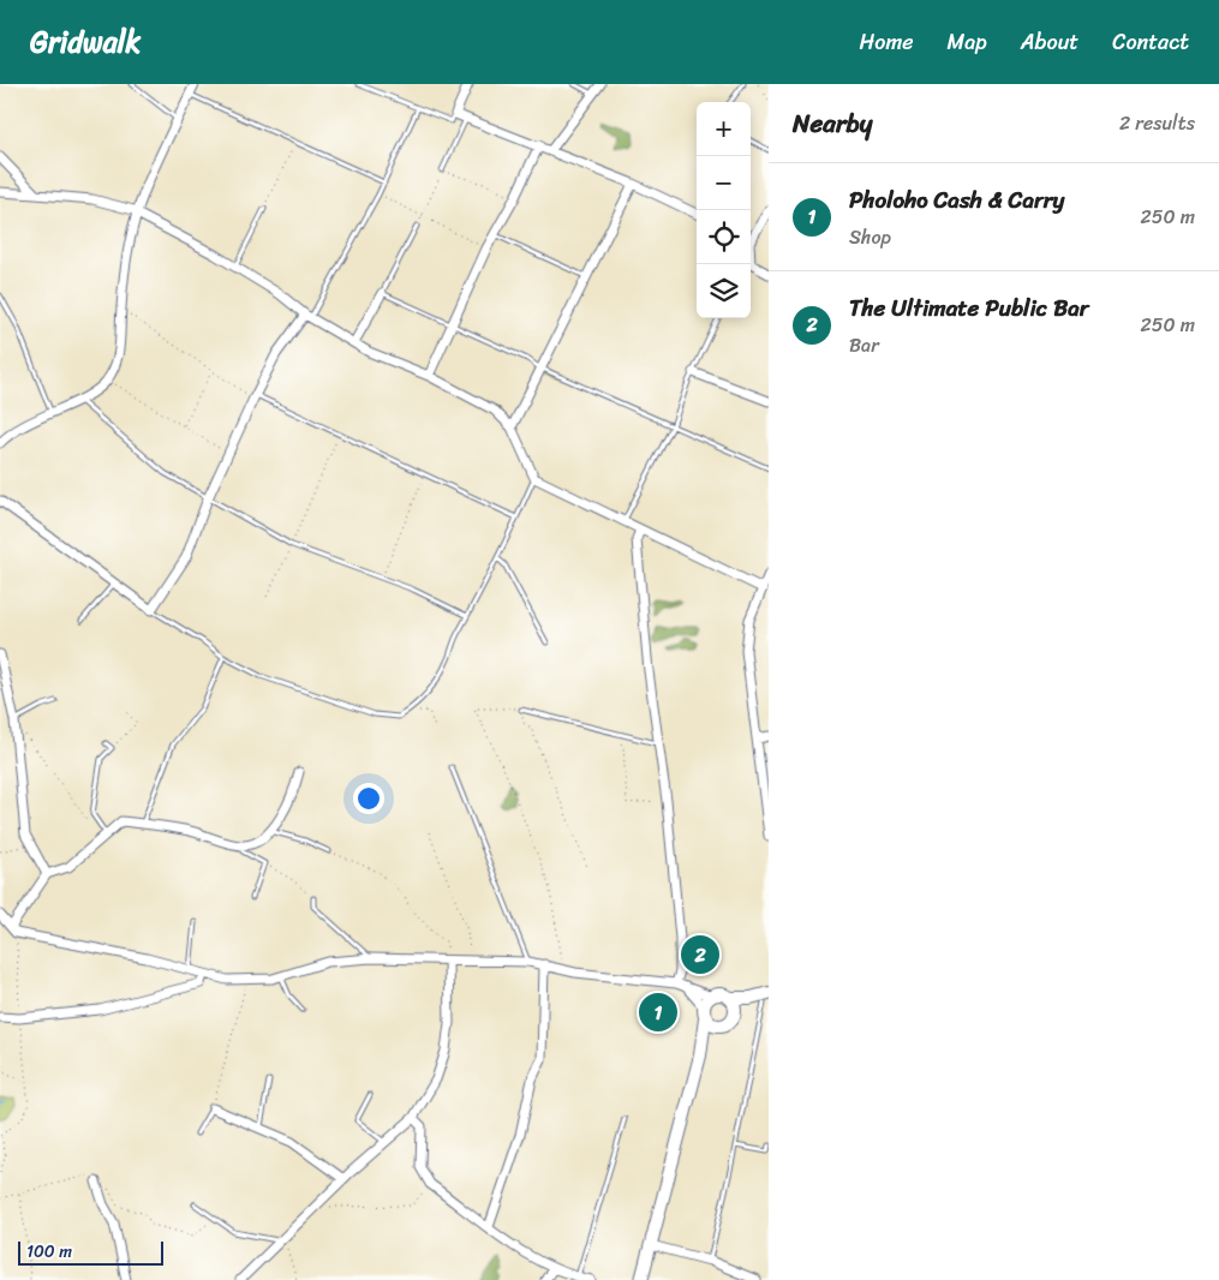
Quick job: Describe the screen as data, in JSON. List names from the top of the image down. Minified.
{"scale_bar":"100 m","page":{"header":"Gridwalk","nav":["Home","Map","About","Contact"],"heading":["Nearby","2 results"],"map_buttons":["+","−"],"list":[{"mark":"1","name":"Pholoho Cash & Carry","note":"Shop","value":"250 m"},{"mark":"2","name":"The Ultimate Public Bar","note":"Bar","value":"250 m"}],"pins":["2","1"],"scale":"100 m"}}
